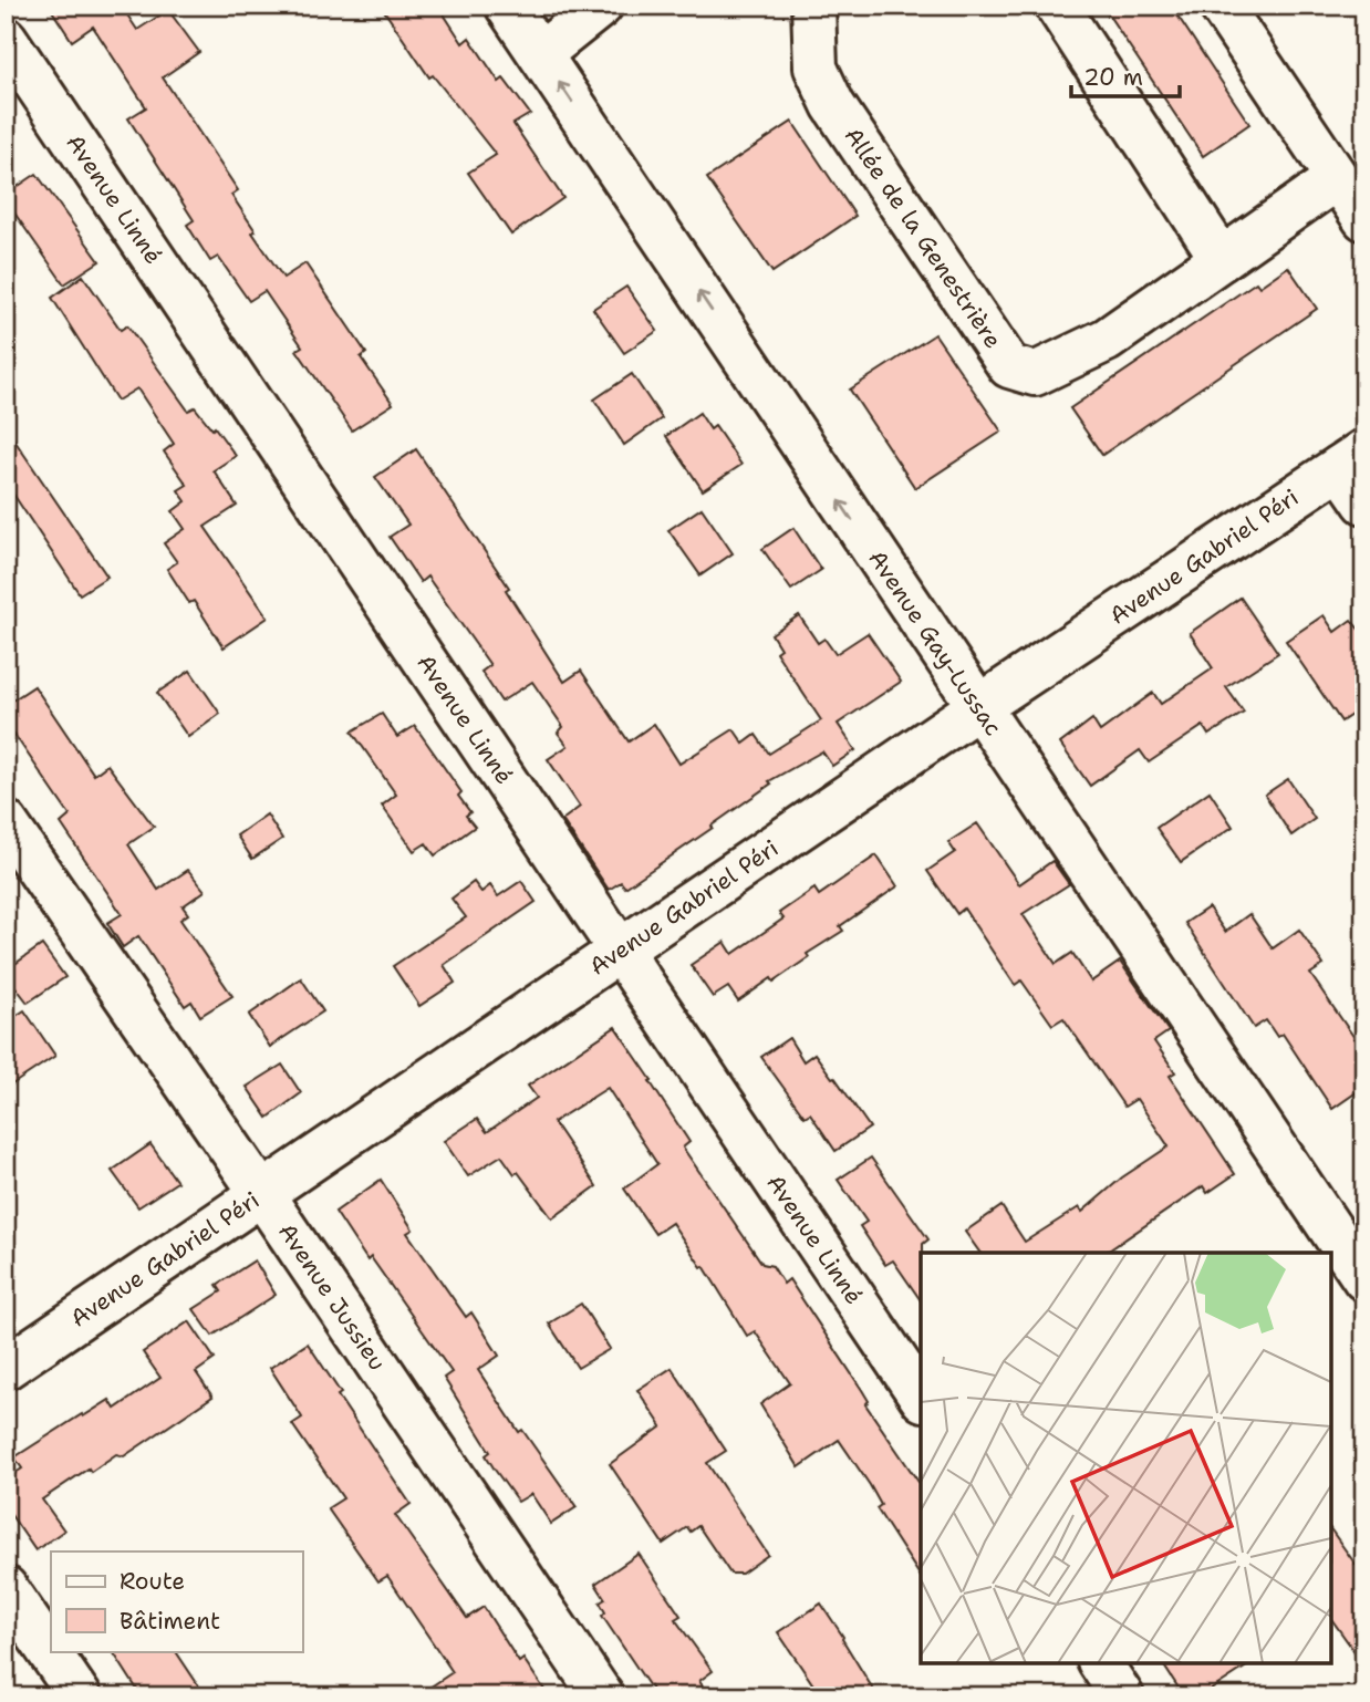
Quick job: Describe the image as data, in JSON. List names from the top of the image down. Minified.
{"streets":{"street":["Avenue Linné","Allée de la Genestrière","Avenue Gabriel Péri","Avenue Gay-Lussac","Avenue Jussieu"]},"crossings":[["Avenue Linné","Avenue Gabriel Péri"],["Avenue Gabriel Péri","Avenue Gay-Lussac"],["Avenue Gabriel Péri","Avenue Jussieu"]],"one_way":["Avenue Gay-Lussac"],"legend":["Route","Bâtiment"],"scale_bar":"20 m"}
